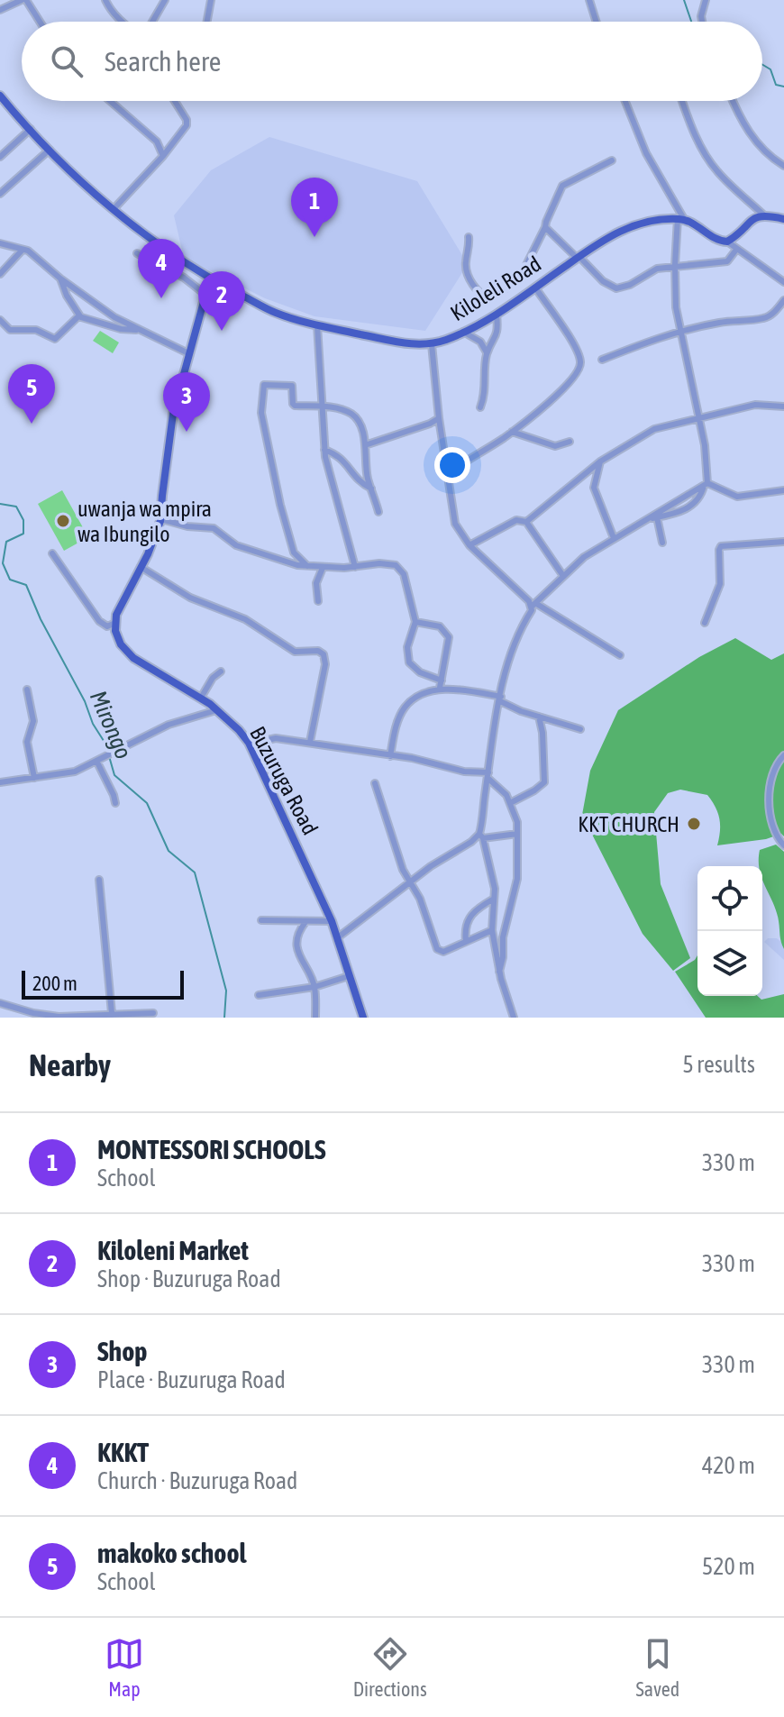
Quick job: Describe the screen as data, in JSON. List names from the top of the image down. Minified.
{"streets":{"main road":["Kiloleli Road","Buzuruga Road"]},"water":["Mirongo"],"places":["uwanja wa mpira wa Ibungilo","KKT CHURCH"],"scale_bar":"200 m","page":{"search":"Search here","pins":["1","4","2","5","3"],"scale":"200 m","heading":["Nearby","5 results"],"list":[{"mark":"1","name":"MONTESSORI SCHOOLS","note":"School","value":"330 m"},{"mark":"2","name":"Kiloleni Market","note":"Shop · Buzuruga Road","value":"330 m"},{"mark":"3","name":"Shop","note":"Place · Buzuruga Road","value":"330 m"},{"mark":"4","name":"KKKT","note":"Church · Buzuruga Road","value":"420 m"},{"mark":"5","name":"makoko school","note":"School","value":"520 m"}],"nav":["Map","Directions","Saved"]}}
